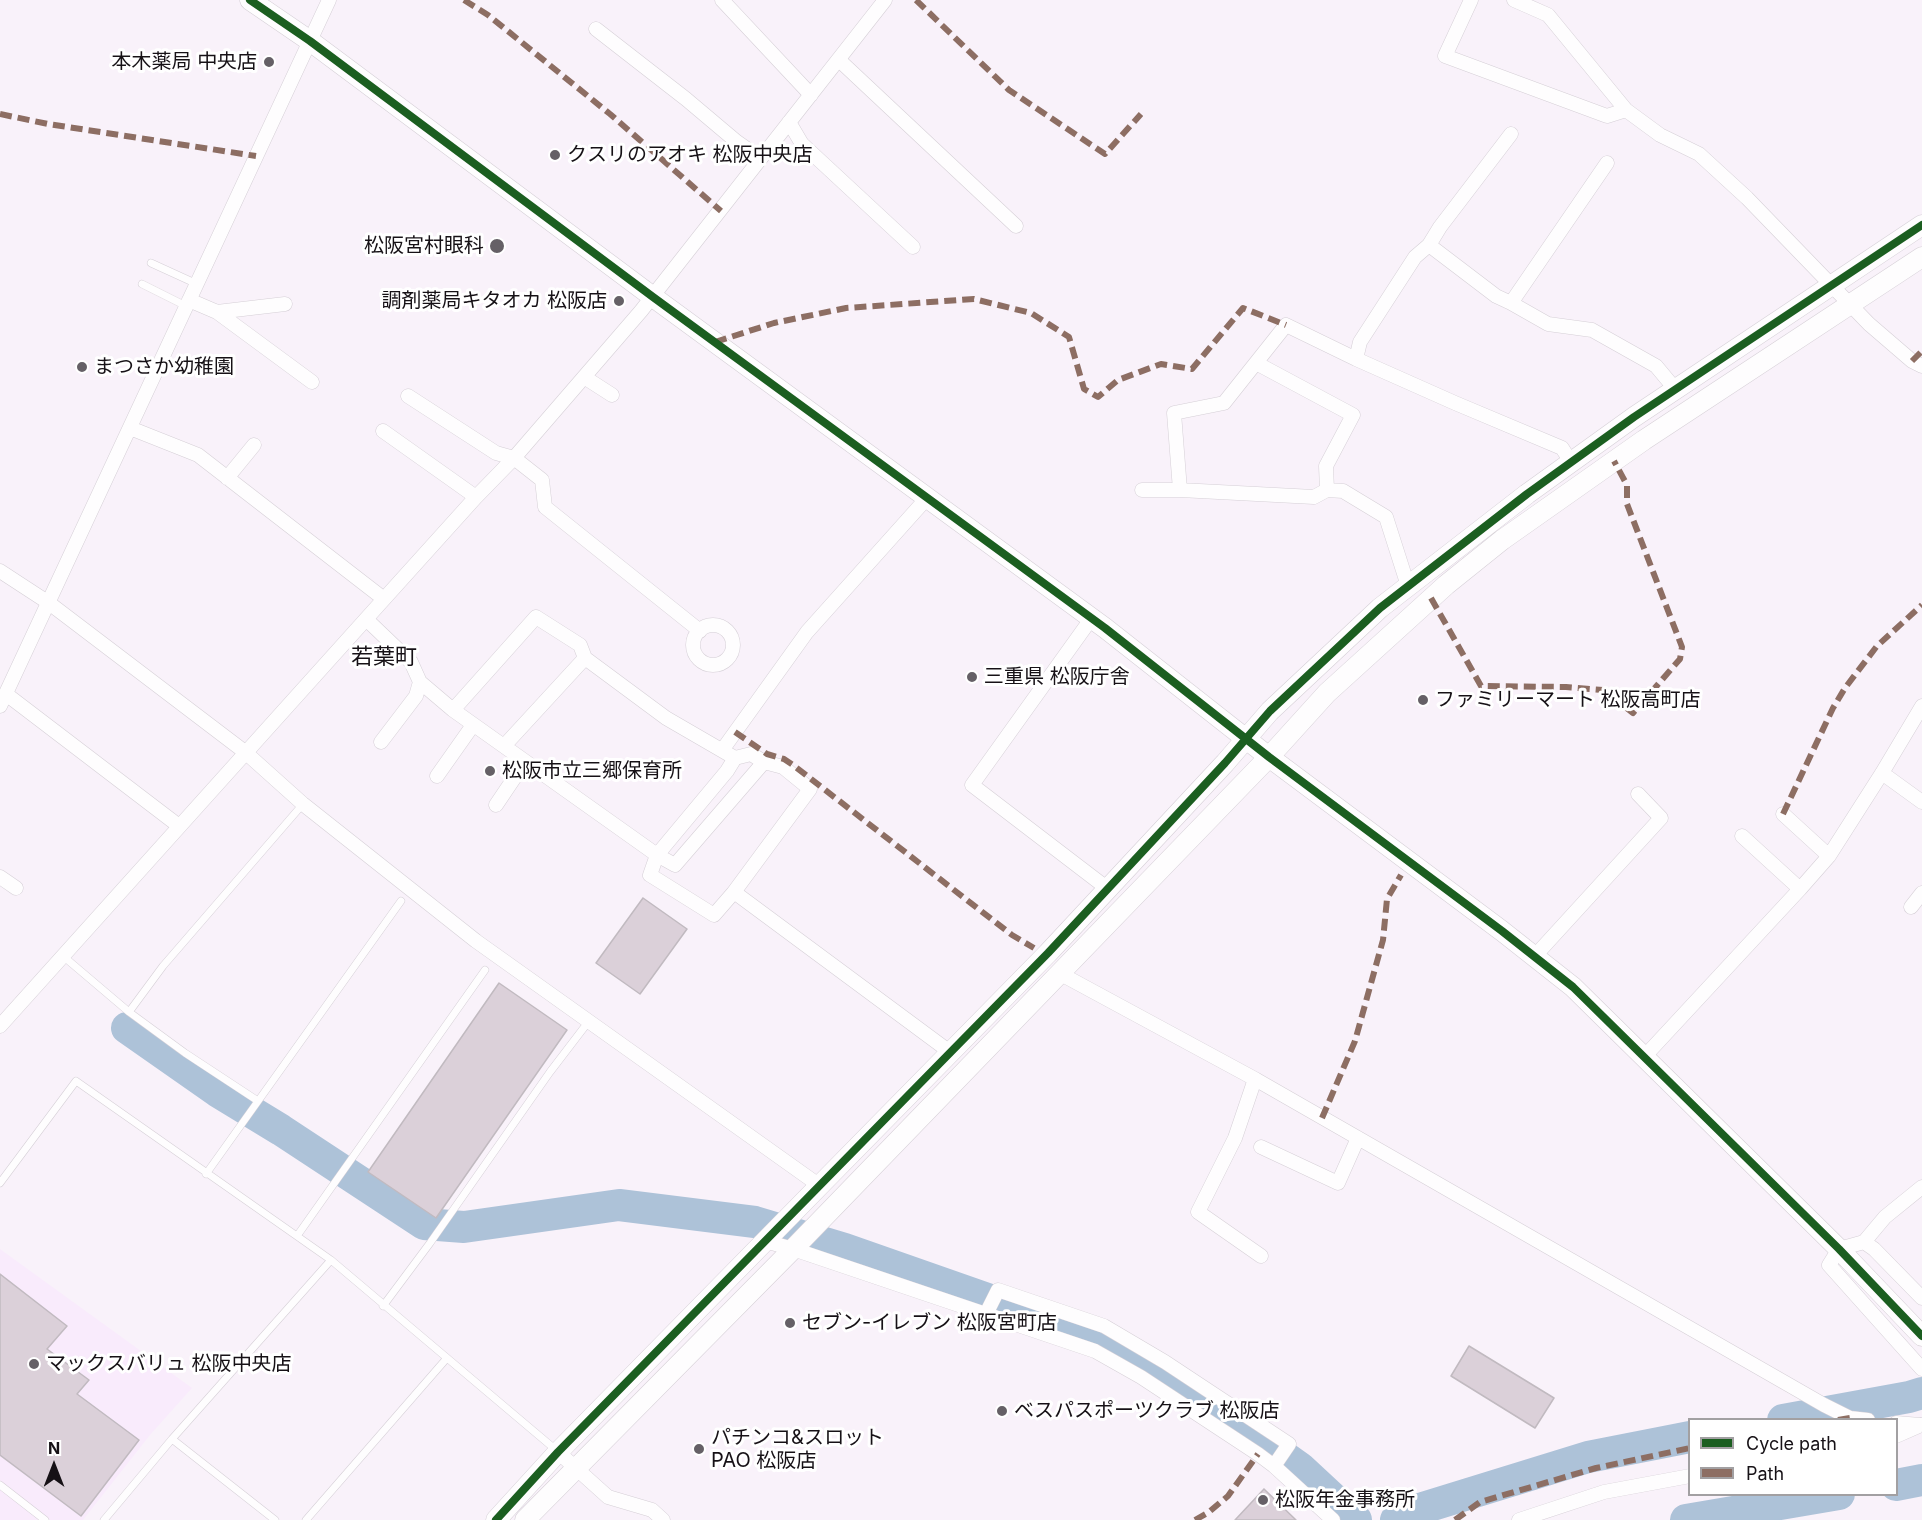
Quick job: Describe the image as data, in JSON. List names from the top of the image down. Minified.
{"districts":["若葉町"],"places":["本木薬局 中央店","クスリのアオキ 松阪中央店","松阪宮村眼科","調剤薬局キタオカ 松阪店","まつさか幼稚園","三重県 松阪庁舎","ファミリーマート 松阪高町店","松阪市立三郷保育所","セブン-イレブン 松阪宮町店","マックスバリュ 松阪中央店","ベスパスポーツクラブ 松阪店","パチンコ&スロット PAO 松阪店","松阪年金事務所"],"legend":["Cycle path","Path"],"north":"top"}
